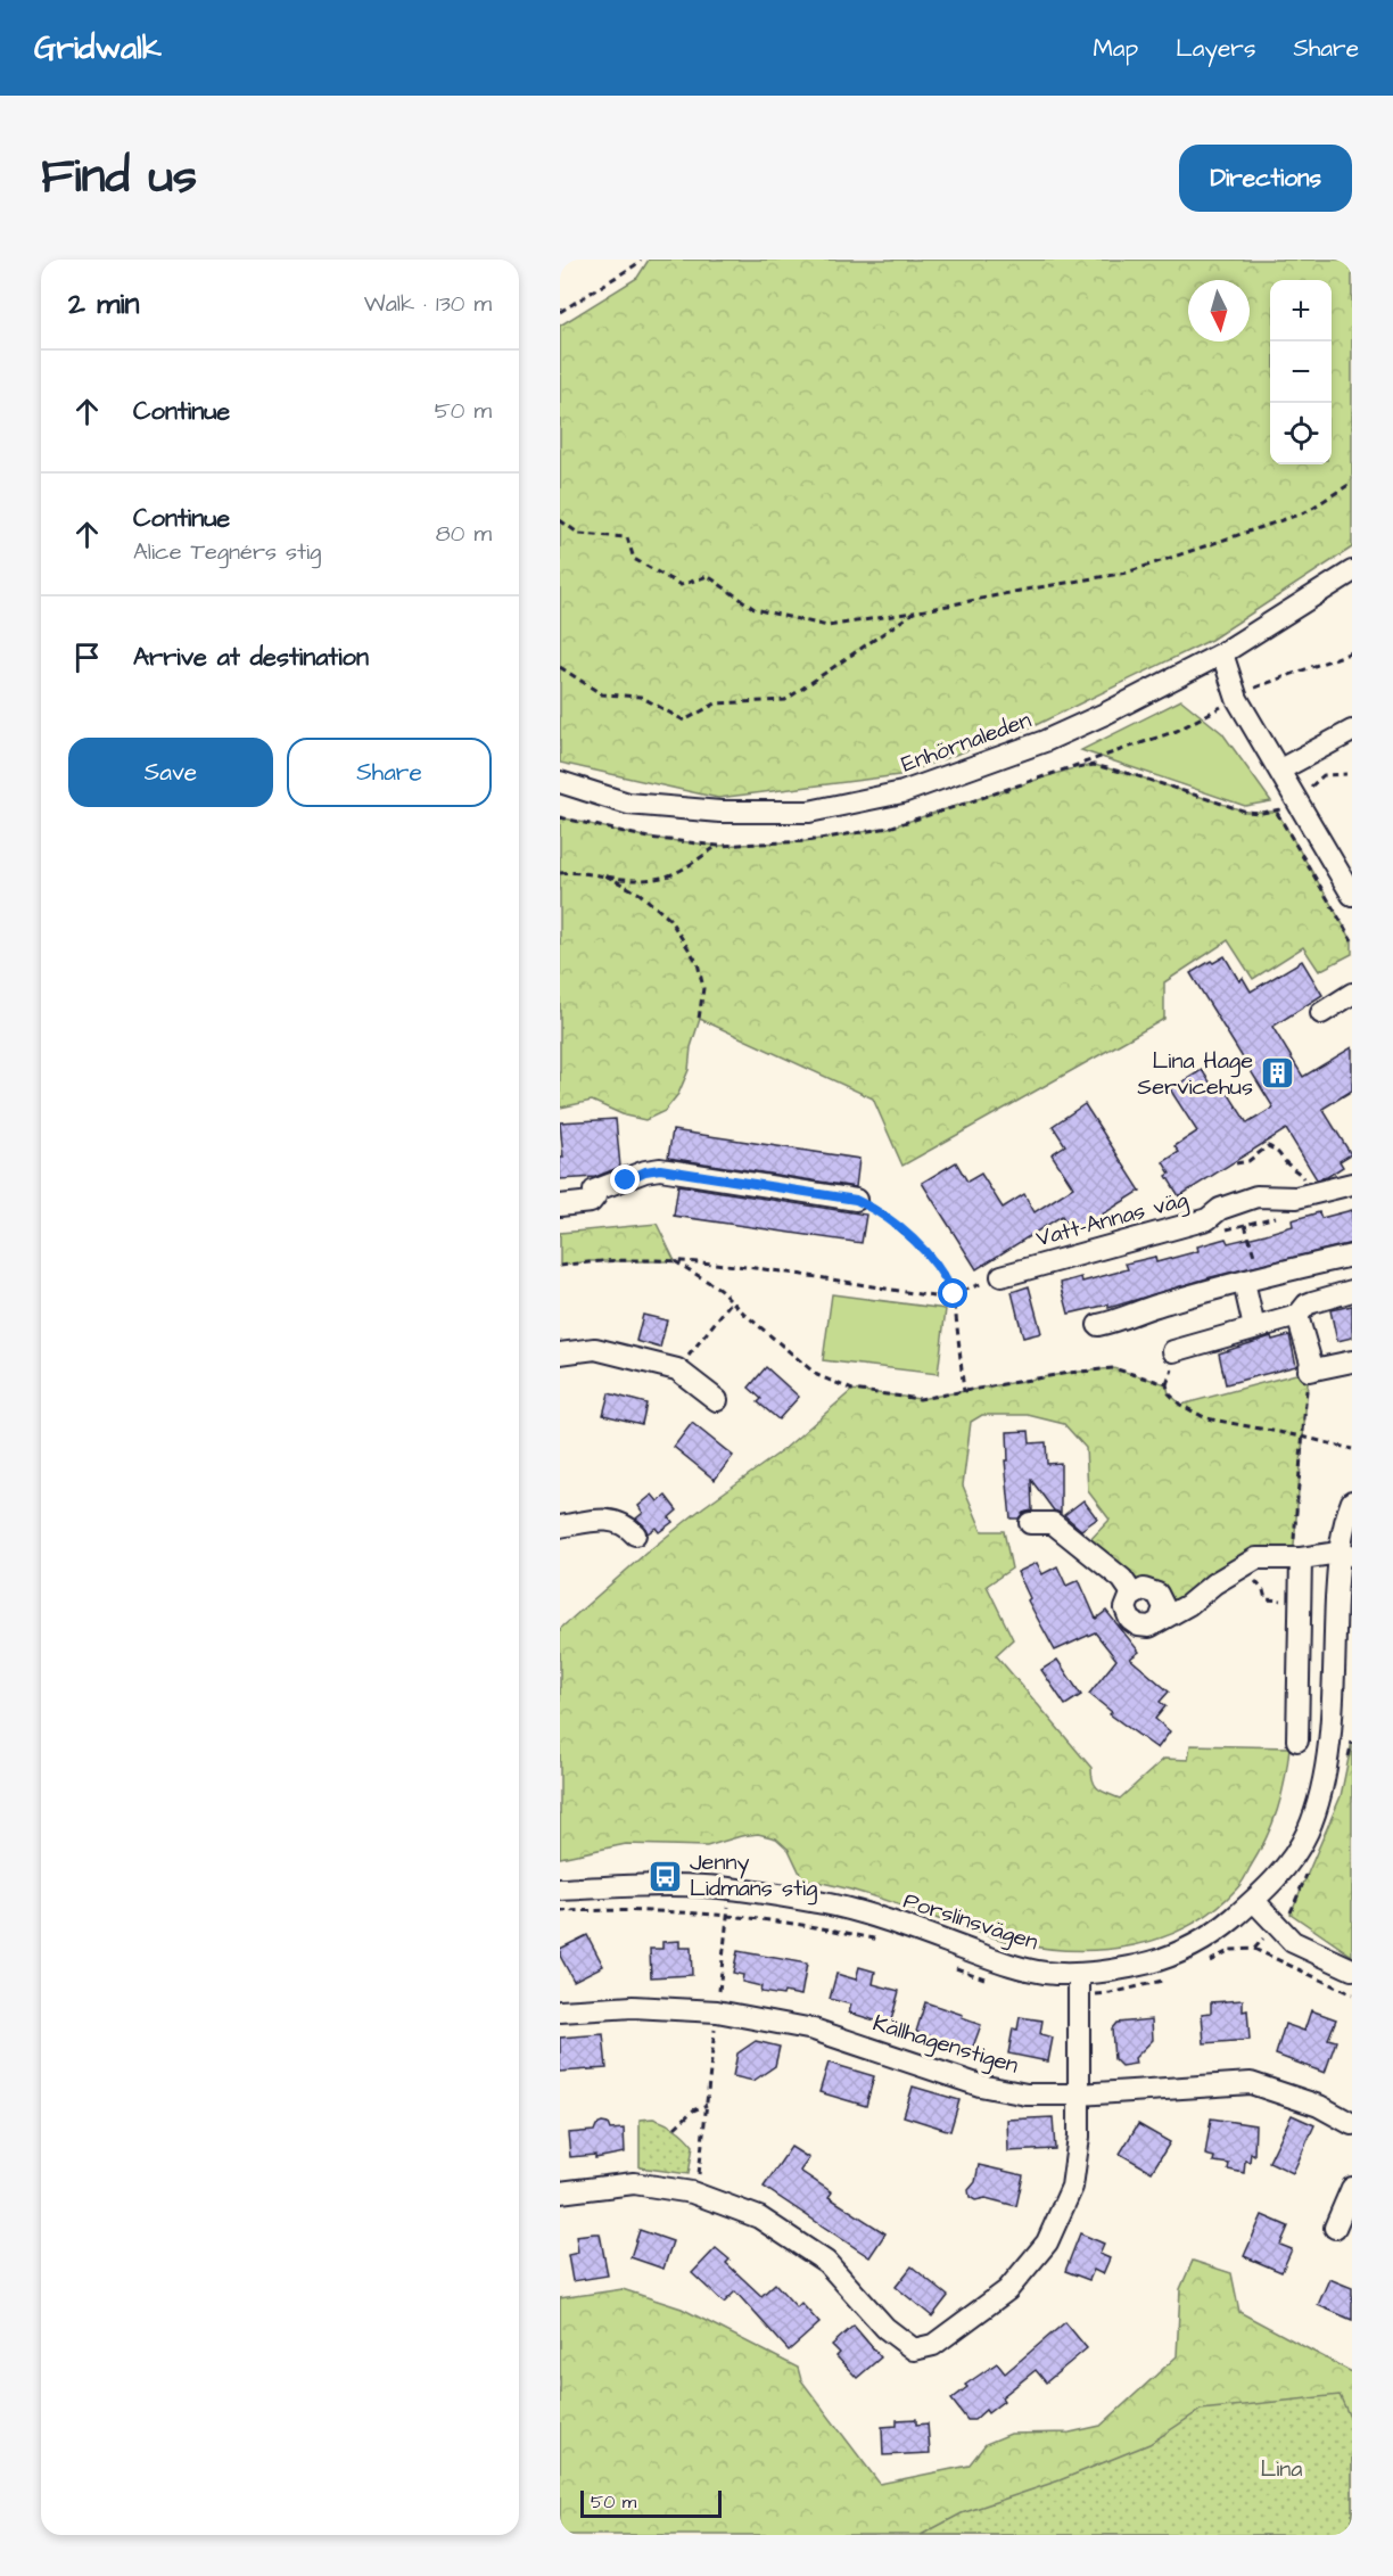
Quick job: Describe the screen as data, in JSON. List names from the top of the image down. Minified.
{"streets":{"street":["Enhörnaleden","Vatt-Annas väg","Porslinsvägen","Källhagenstigen"]},"parks":["Lina"],"places":{"building":["Lina Hage Servicehus"],"bus stop":["Jenny Lidmans stig"]},"scale_bar":"50 m","north":"bottom","page":{"header":"Gridwalk","nav":["Map","Layers","Share"],"title":"Find us","buttons":["Directions",["Save","Share"]],"heading":["2 min","Walk · 130 m"],"map_buttons":["+","−"],"list":[["Continue","50 m"],["Continue","Alice Tegnérs stig","80 m"],"Arrive at destination"],"scale":"50 m"}}
